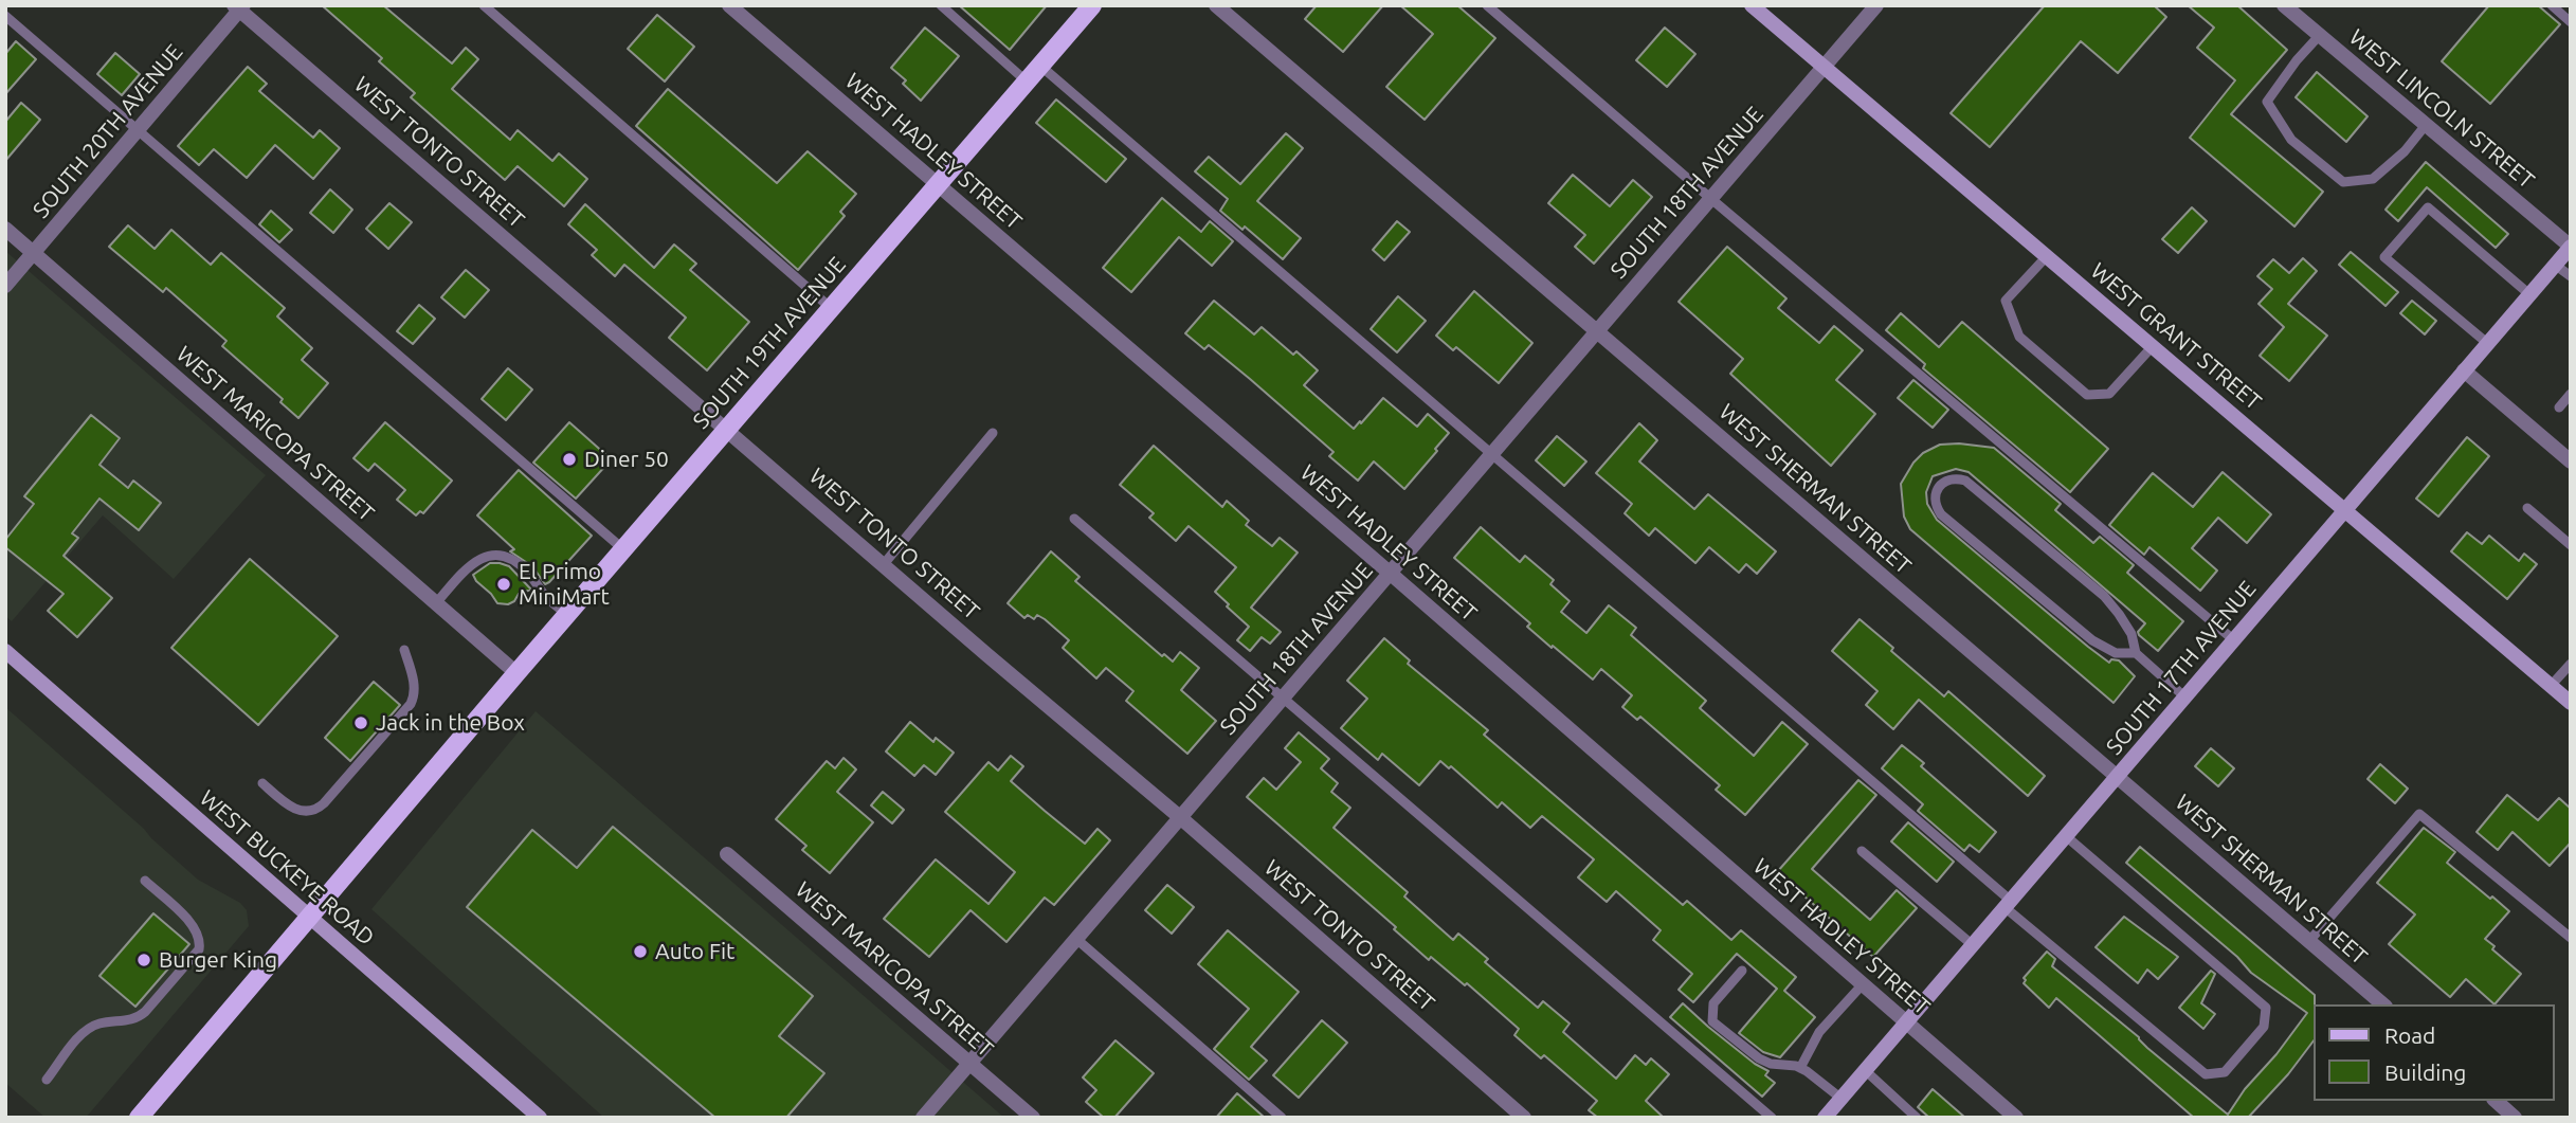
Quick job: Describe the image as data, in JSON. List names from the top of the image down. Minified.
{"streets":{"main road":["WEST GRANT STREET","SOUTH 19TH AVENUE","SOUTH 17TH AVENUE","WEST BUCKEYE ROAD"],"street":["WEST LINCOLN STREET","SOUTH 20TH AVENUE","WEST HADLEY STREET","WEST TONTO STREET","SOUTH 18TH AVENUE","WEST MARICOPA STREET","WEST SHERMAN STREET"]},"crossings":[["WEST LINCOLN STREET","SOUTH 17TH AVENUE"],["SOUTH 20TH AVENUE","WEST TONTO STREET"],["SOUTH 20TH AVENUE","WEST MARICOPA STREET"],["WEST HADLEY STREET","SOUTH 18TH AVENUE"],["WEST HADLEY STREET","SOUTH 19TH AVENUE"],["WEST HADLEY STREET","SOUTH 17TH AVENUE"],["WEST TONTO STREET","SOUTH 18TH AVENUE"],["WEST TONTO STREET","SOUTH 19TH AVENUE"],["SOUTH 18TH AVENUE","WEST GRANT STREET"],["SOUTH 18TH AVENUE","WEST MARICOPA STREET"],["SOUTH 18TH AVENUE","WEST SHERMAN STREET"],["WEST GRANT STREET","SOUTH 17TH AVENUE"],["SOUTH 19TH AVENUE","WEST MARICOPA STREET"],["SOUTH 19TH AVENUE","WEST BUCKEYE ROAD"],["WEST SHERMAN STREET","SOUTH 17TH AVENUE"]],"places":["Diner 50","El Primo MiniMart","Jack in the Box","Auto Fit","Burger King"],"legend":["Road","Building"]}
